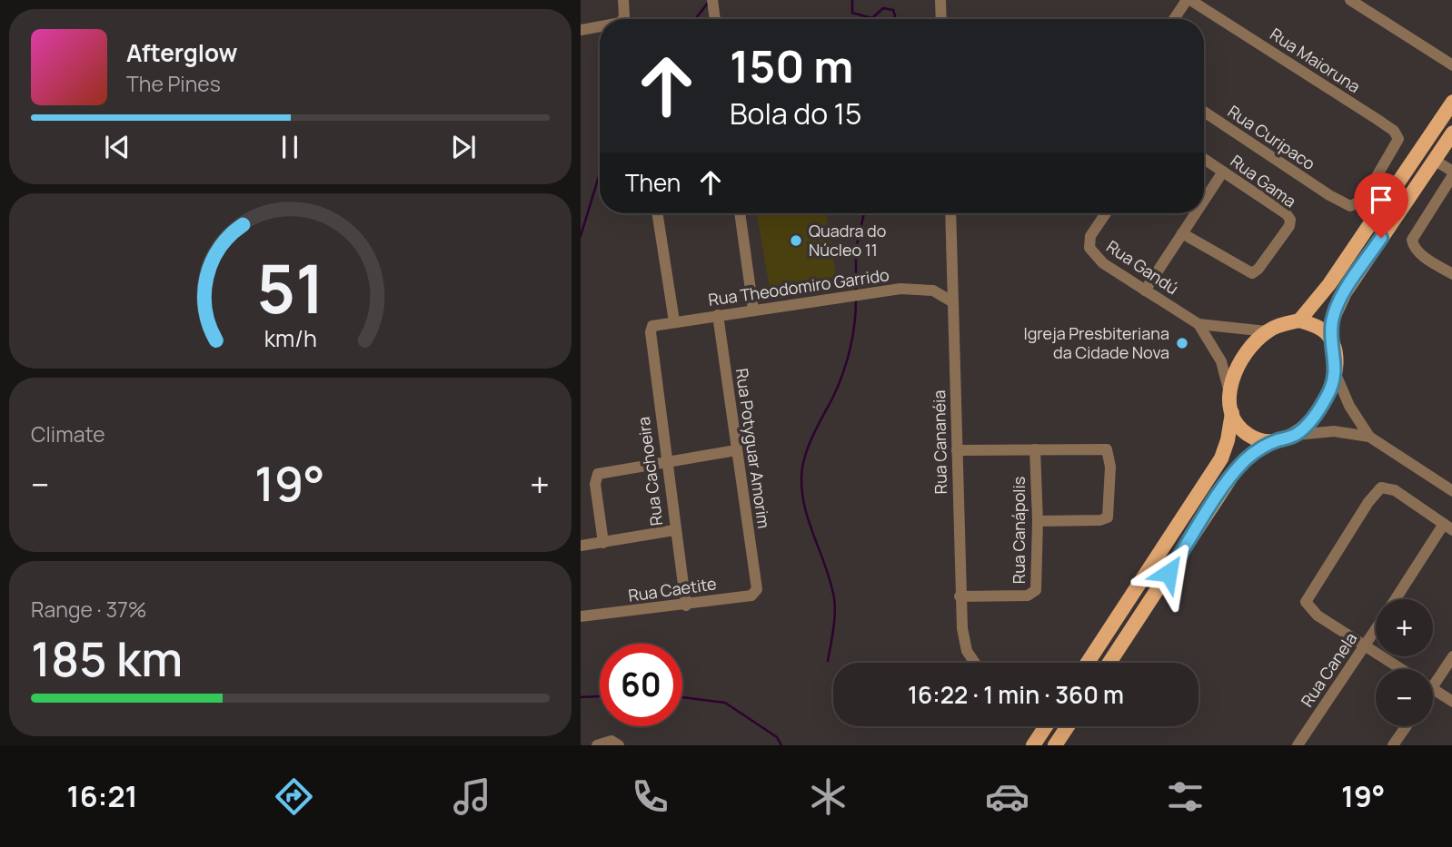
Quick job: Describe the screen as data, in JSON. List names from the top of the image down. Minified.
{"streets":{"street":["Rua Maioruna","Rua Curipaco","Rua Gama","Rua Gandú","Rua Theodomiro Garrido","Rua Cananéia","Rua Potyguar Amorim","Rua Cachoeira","Rua Canápolis","Rua Caetite","Rua Canela"]},"crossings":[["Rua Maioruna","Rua Curipaco"],["Rua Theodomiro Garrido","Rua Cananéia"],["Rua Theodomiro Garrido","Rua Potyguar Amorim"],["Rua Theodomiro Garrido","Rua Cachoeira"],["Rua Cananéia","Rua Canápolis"],["Rua Potyguar Amorim","Rua Caetite"],["Rua Cachoeira","Rua Caetite"]],"places":["Quadra do Núcleo 11","Igreja Presbiteriana da Cidade Nova"],"page":{"turn":["150 m","Bola do 15"],"song":["Afterglow","The Pines"],"then":"Then","tile":["Climate",["Range · 37%","185 km"]],"heat":["−","19°","+"],"map_buttons":["+","−"],"limit":"60","trip":"16:22 · 1 min · 360 m","tabs":["16:21","19°"],"gauge":["51","km/h"]}}
